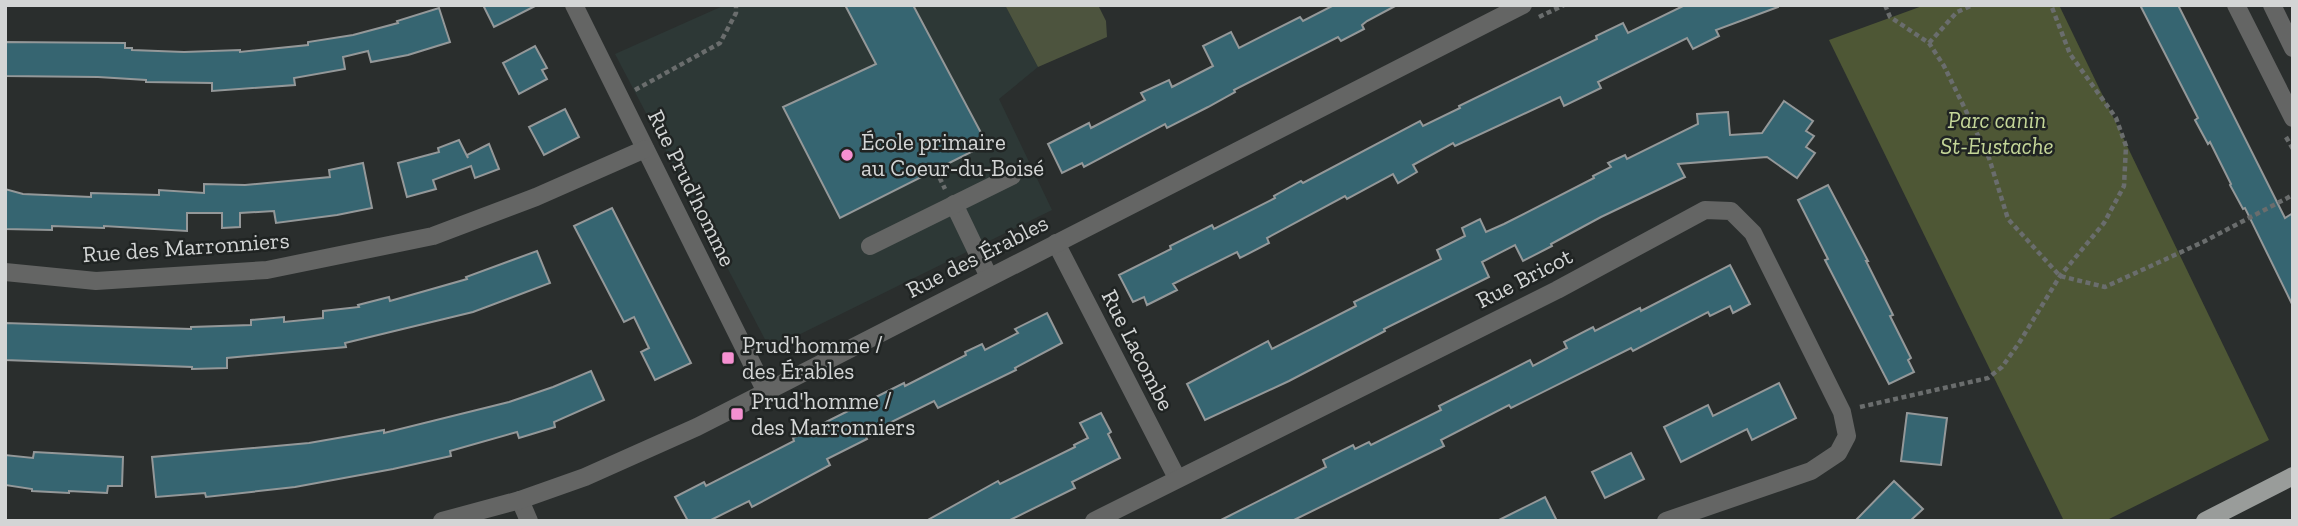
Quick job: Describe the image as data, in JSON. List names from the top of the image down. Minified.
{"streets":{"street":["Rue Prud'homme","Rue des Marronniers","Rue des Érables","Rue Bricot","Rue Lacombe"]},"crossings":[["Rue Prud'homme","Rue des Marronniers"],["Rue Prud'homme","Rue des Érables"],["Rue des Érables","Rue Lacombe"],["Rue Bricot","Rue Lacombe"]],"parks":["Parc canin St-Eustache"],"places":{"other":["École primaire au Coeur‑du‑Boisé"],"transit":["Prud'homme / des Érables","Prud'homme / des Marronniers"]}}
